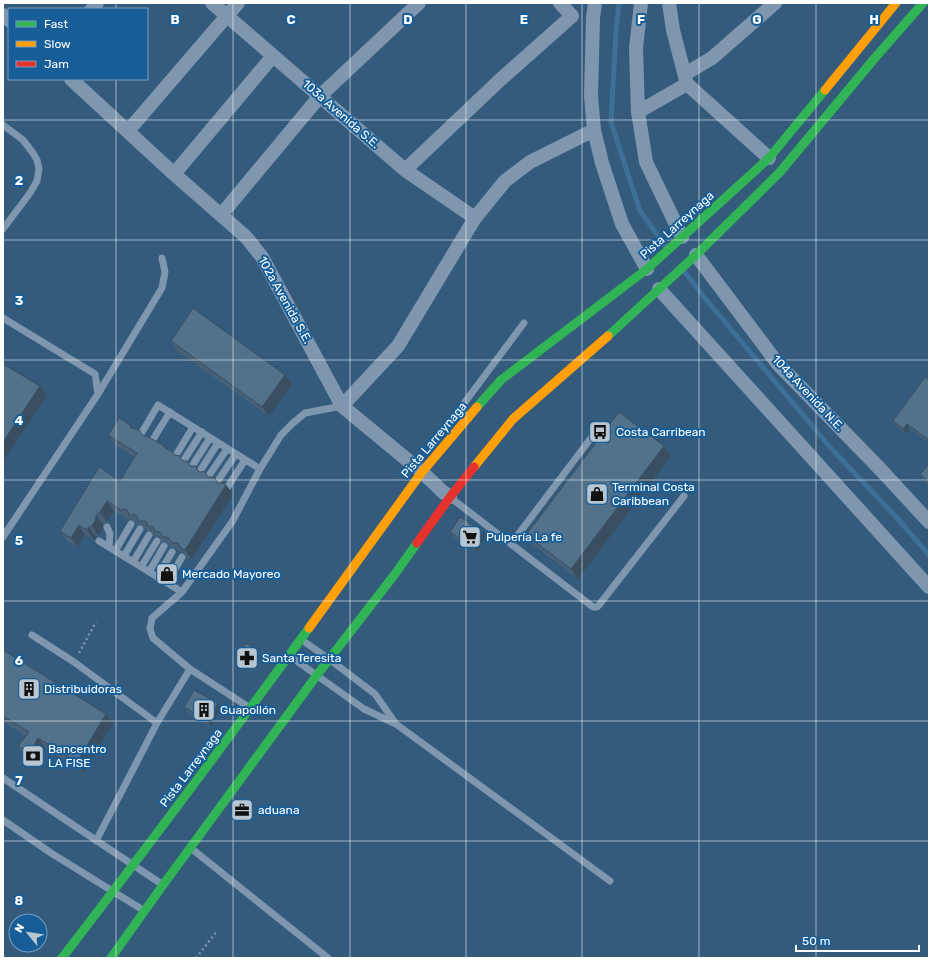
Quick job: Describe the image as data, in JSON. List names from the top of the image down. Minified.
{"streets":{"main road":["Pista Larreynaga"],"street":["103a Avenida S.E.","102a Avenida S.E.","104a Avenida N.E."]},"crossings":[["Pista Larreynaga","102a Avenida S.E."]],"places":{"bus stop":["Costa Carribean"],"shop":["Terminal Costa Caribbean","Mercado Mayoreo"],"supermarket":["Pulpería La fe"],"pharmacy":["Santa Teresita"],"building":["Distribuidoras","Guapollón"],"bank":["Bancentro LA FISE"],"office":["aduana"]},"legend":["Fast","Slow","Jam"],"scale_bar":"50 m","north":"top left","grid":{"columns":["B","C","D","E","F","G","H"],"rows":["2","3","4","5","6","7","8"]}}
